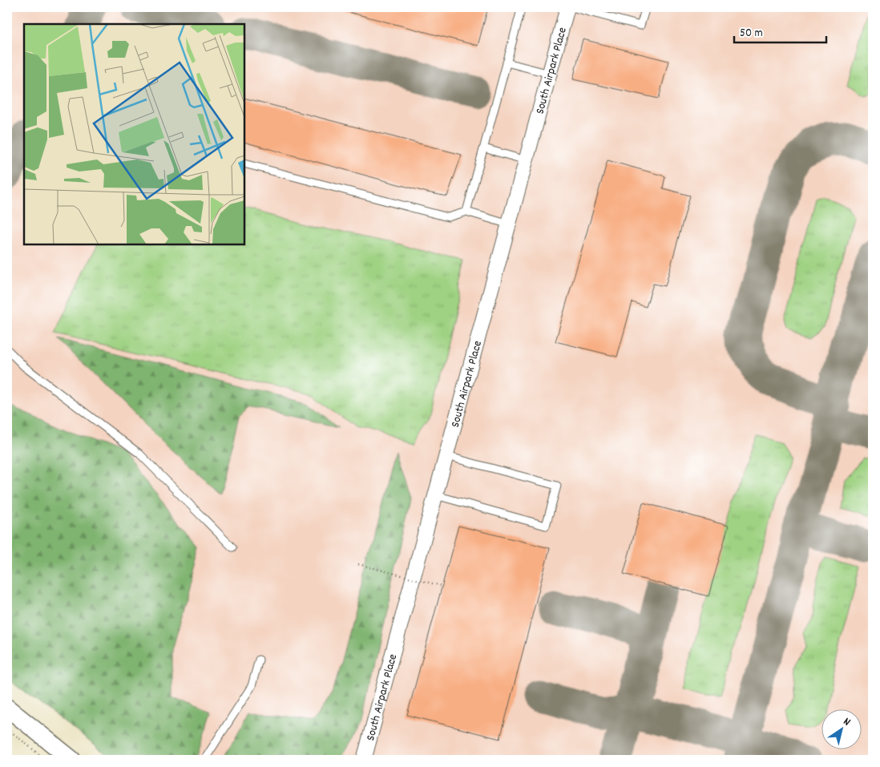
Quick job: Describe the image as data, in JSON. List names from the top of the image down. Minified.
{"streets":{"street":["South Airpark Place"]},"scale_bar":"50 m","north":"top right"}
